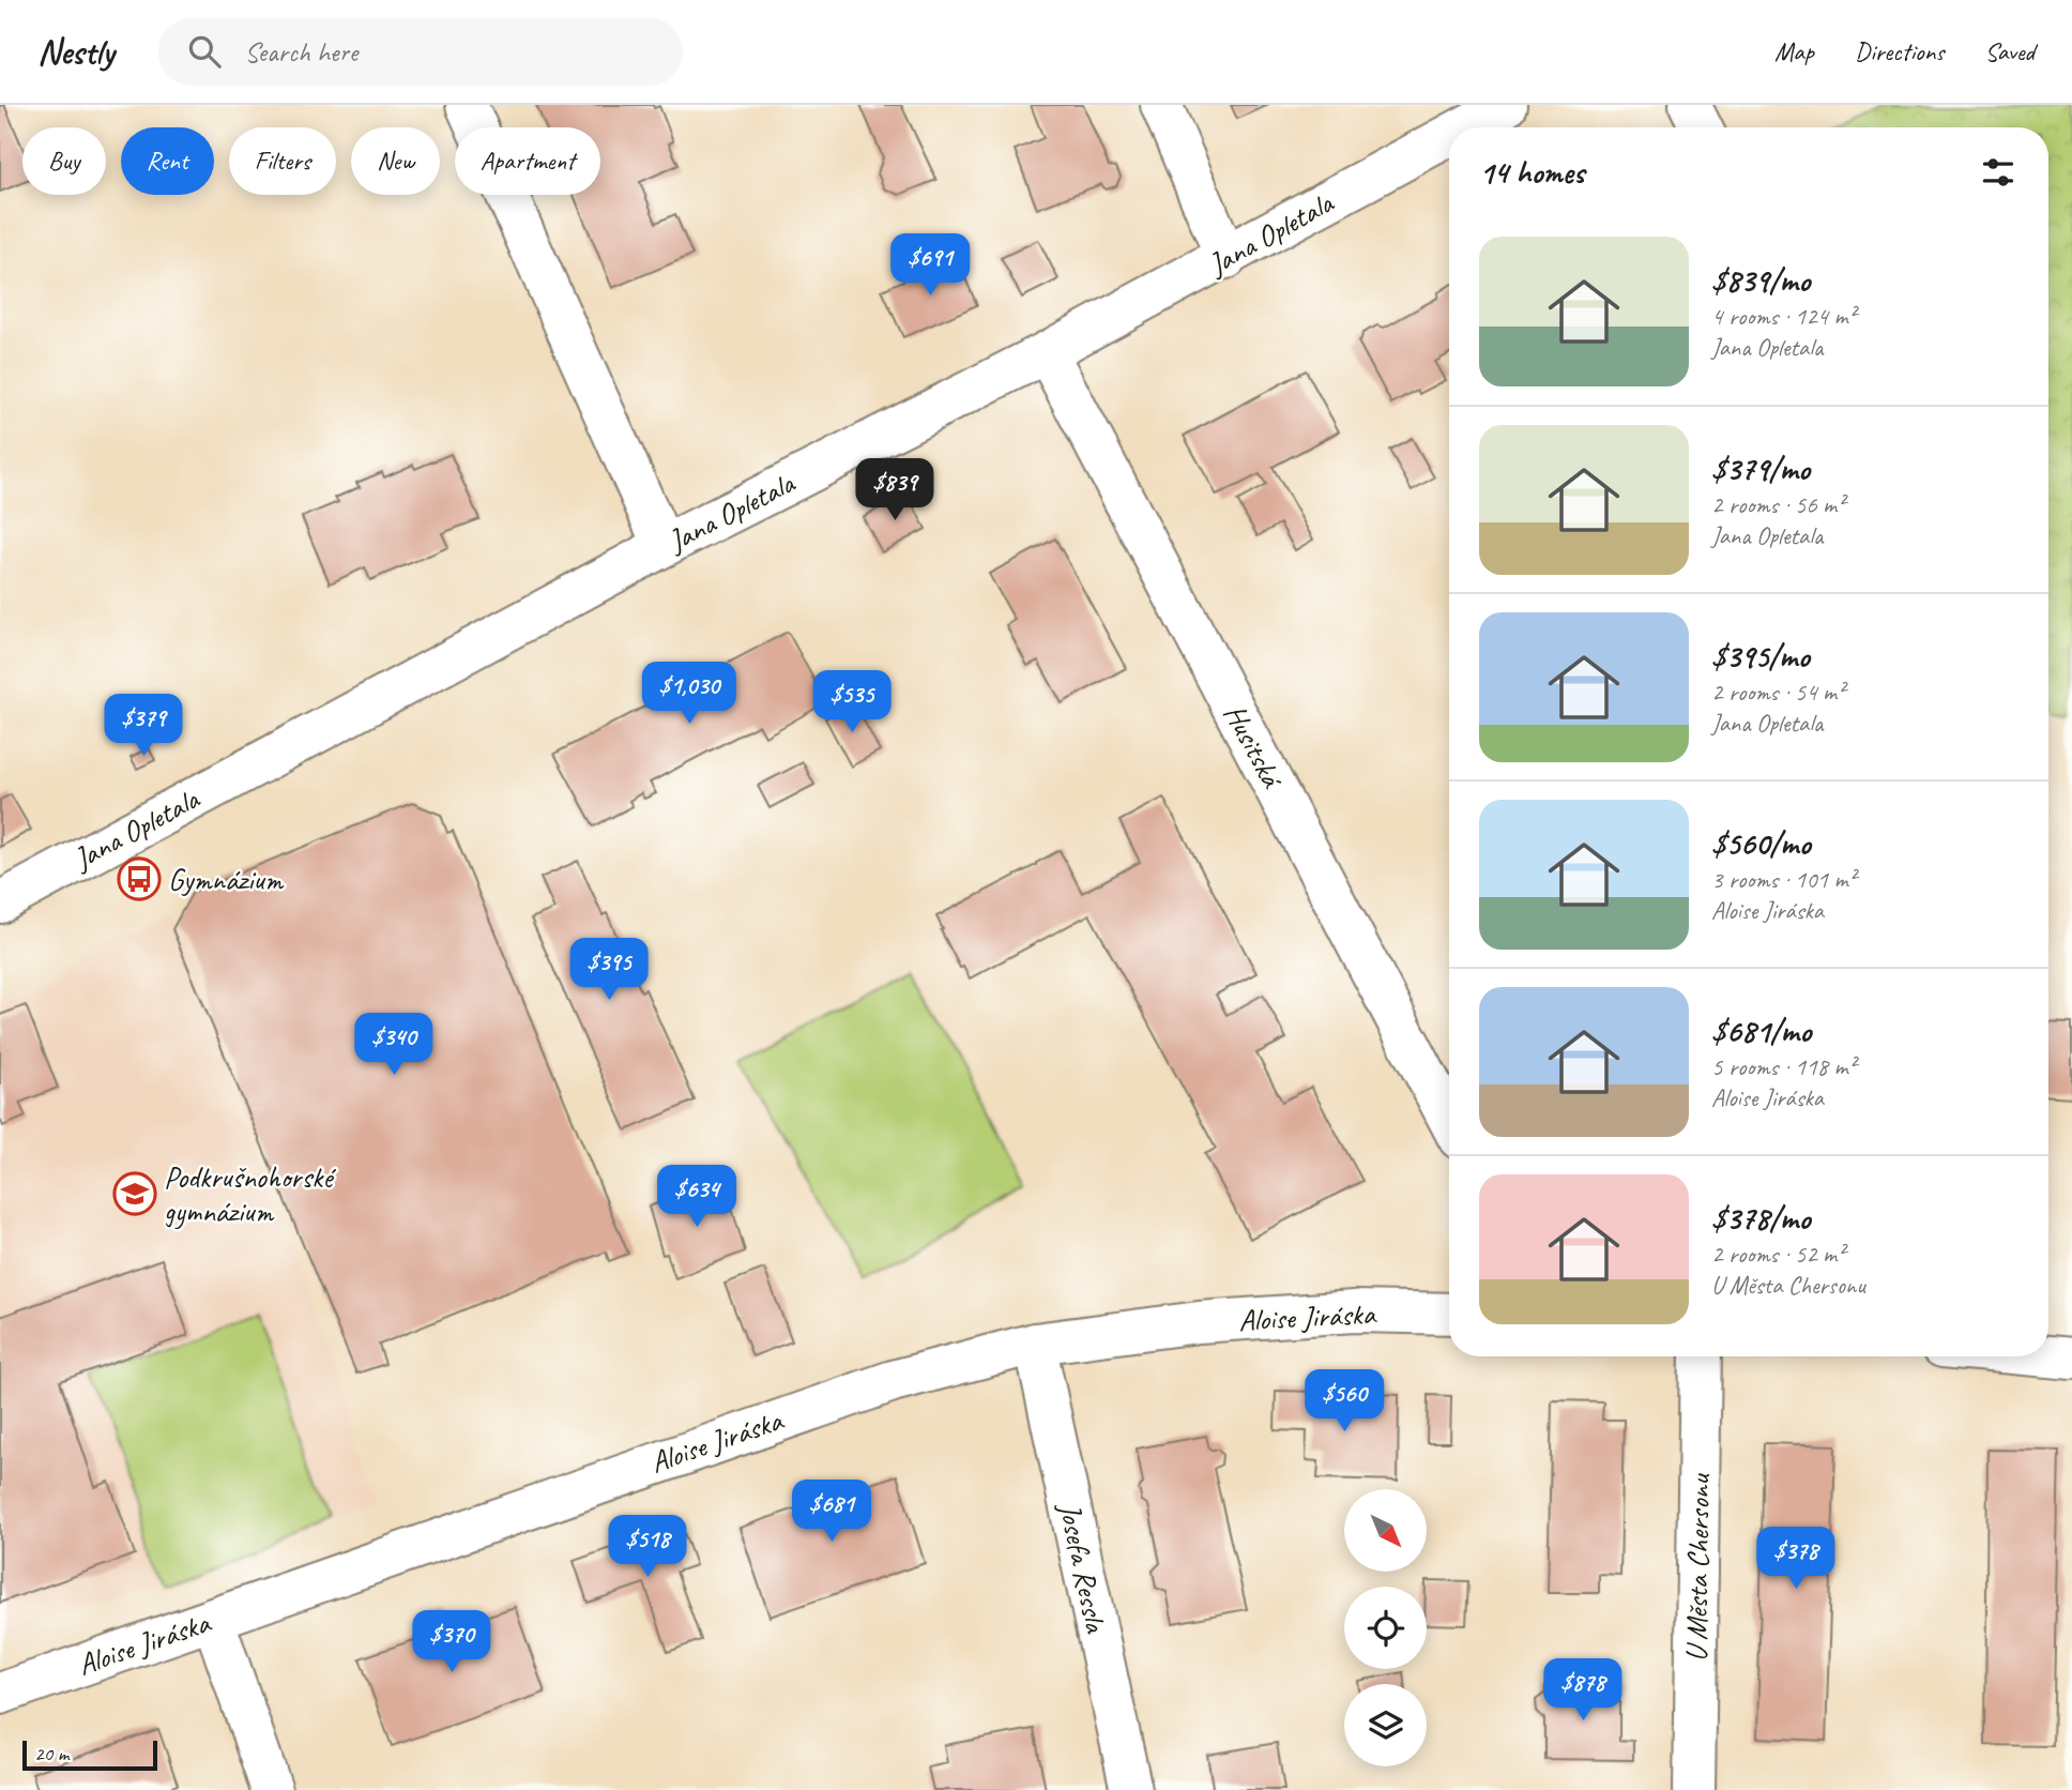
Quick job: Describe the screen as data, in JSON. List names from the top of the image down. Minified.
{"streets":{"street":["Jana Opletala","Husitská","Aloise Jiráska","Josefa Ressla","U Města Chersonu"]},"crossings":[["Jana Opletala","Husitská"],["Aloise Jiráska","Josefa Ressla"]],"places":{"bus stop":["Gymnázium"],"school or university":["Podkrušnohorské gymnázium"]},"scale_bar":"20 m","north":"bottom right","page":{"header":"Nestly","search":"Search here","nav":["Map","Directions","Saved"],"chip":["Buy","Rent","Filters","New","Apartment"],"heading":"14 homes","list":[{"name":"$839/mo","note":"4 rooms · 124 m² · Jana Opletala"},{"name":"$379/mo","note":"2 rooms · 56 m² · Jana Opletala"},{"name":"$395/mo","note":"2 rooms · 54 m² · Jana Opletala"},{"name":"$560/mo","note":"3 rooms · 101 m² · Aloise Jiráska"},{"name":"$681/mo","note":"5 rooms · 118 m² · Aloise Jiráska"},{"name":"$378/mo","note":"2 rooms · 52 m² · U Města Chersonu"}],"price":["$691","$839","$1,030","$535","$379","$395","$340","$634","$560","$681","$518","$378","$370","$878"],"scale":"20 m"}}
